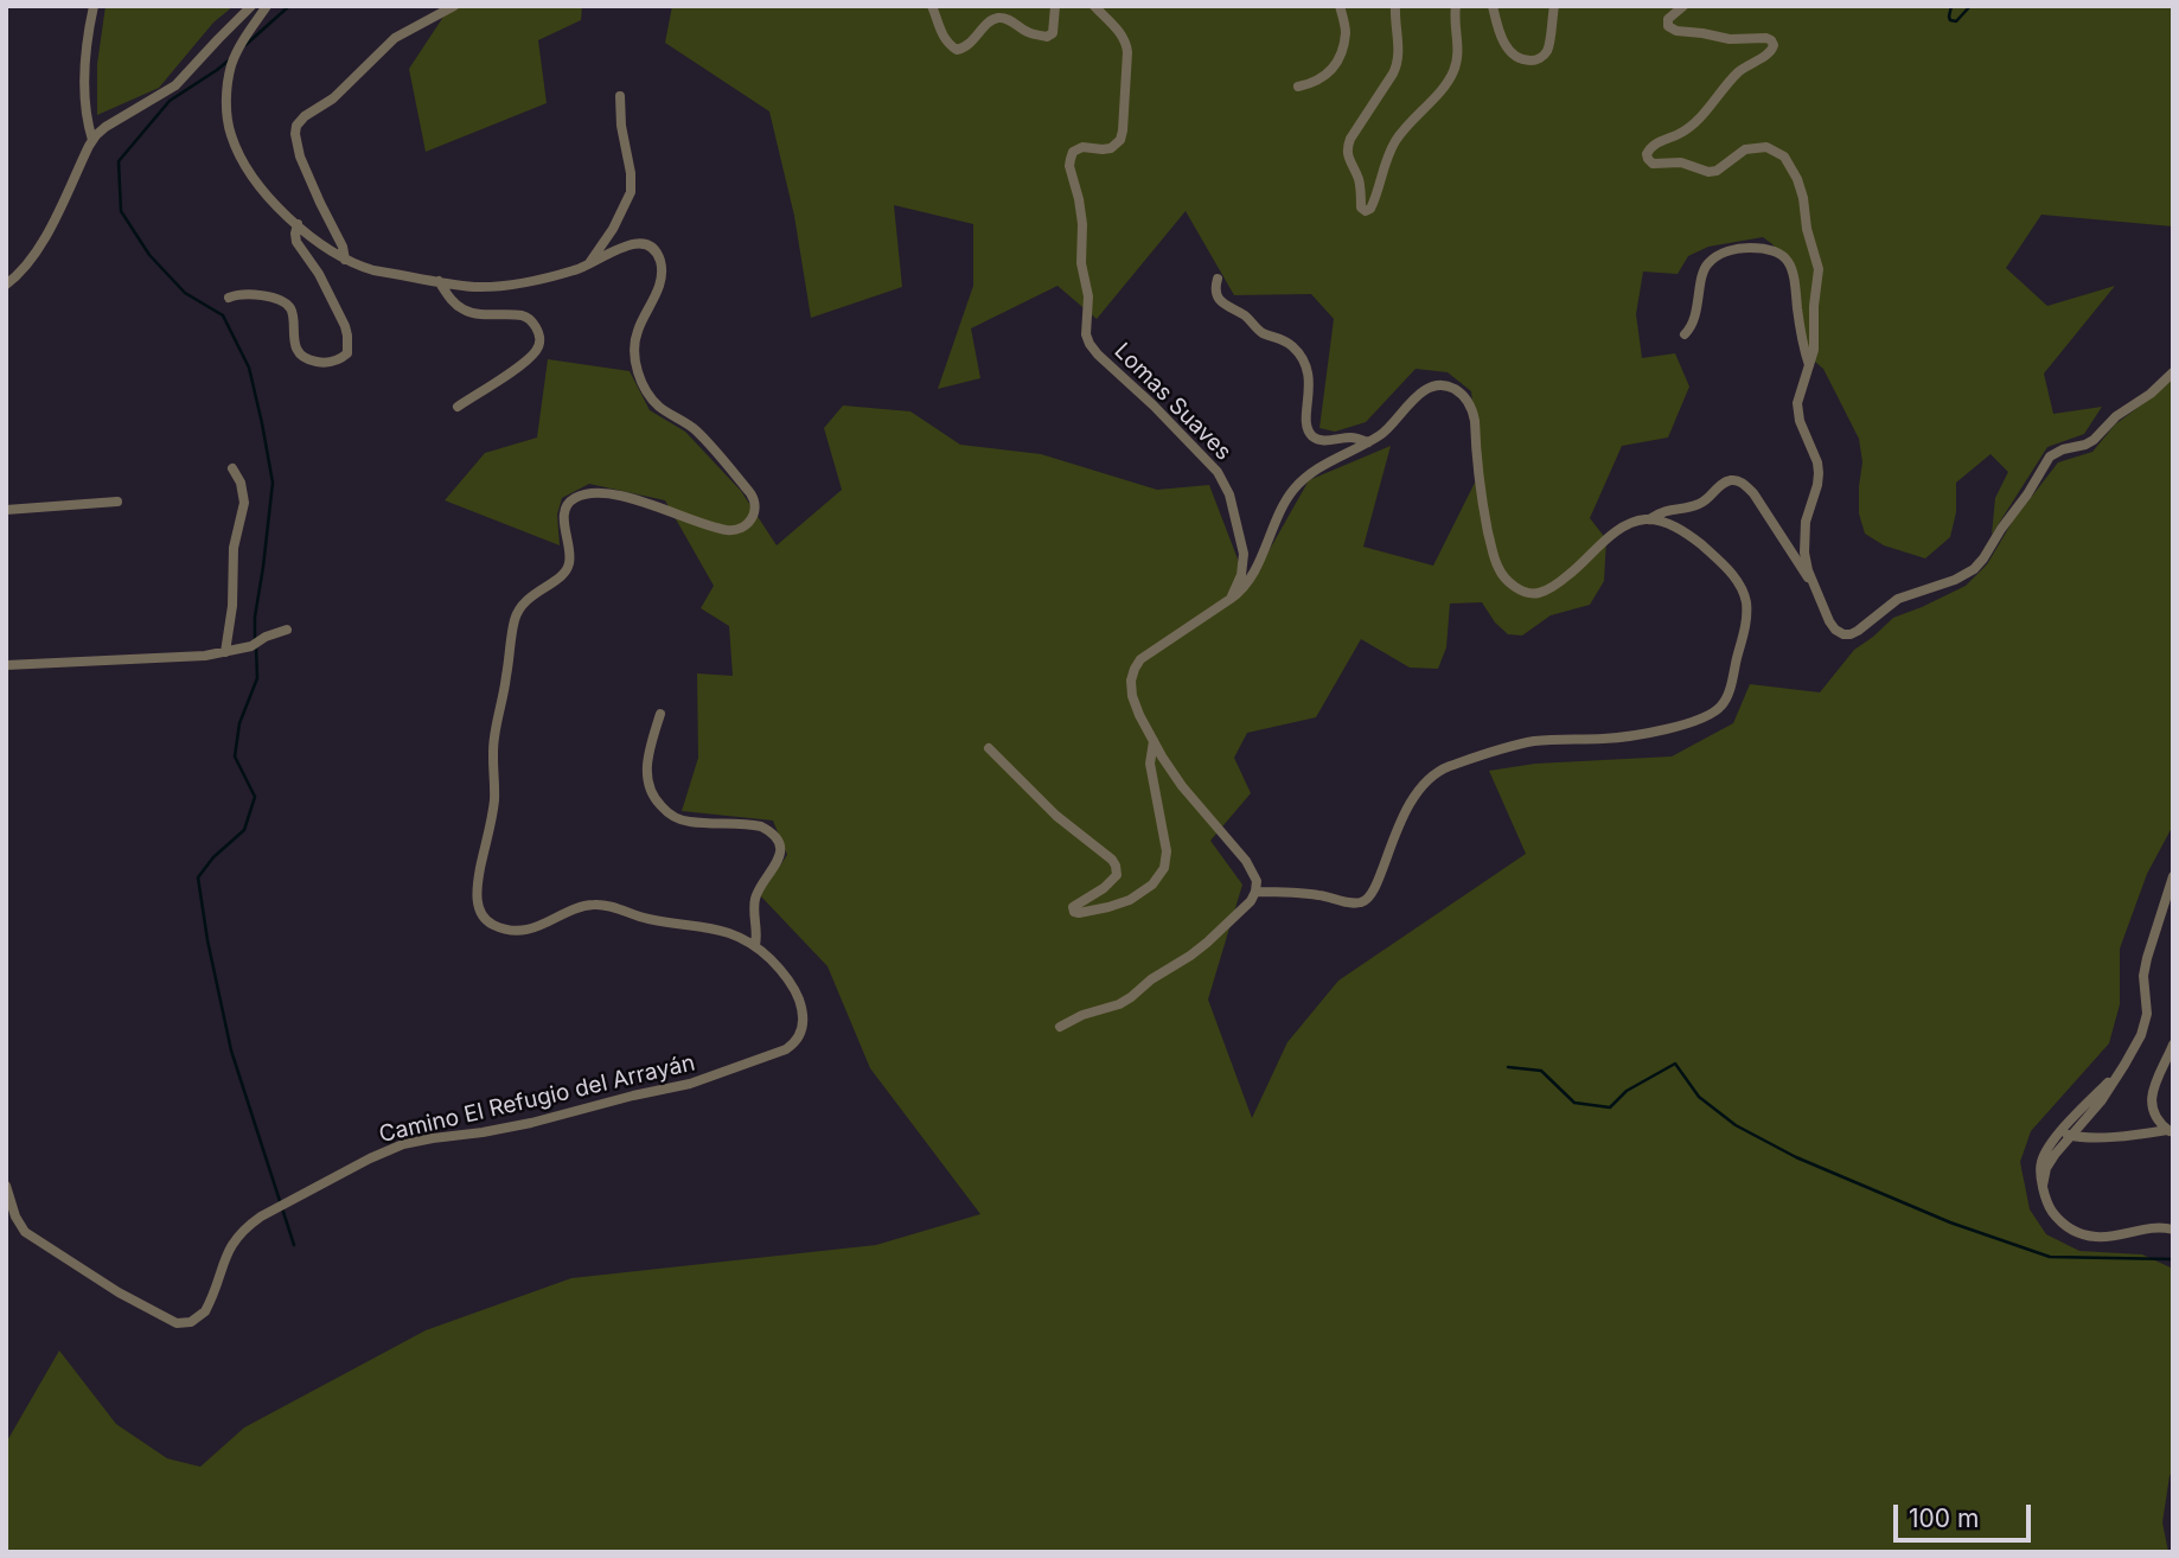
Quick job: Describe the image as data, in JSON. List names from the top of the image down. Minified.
{"streets":{"street":["Lomas Suaves","Camino El Refugio del Arrayán"]},"scale_bar":"100 m"}
